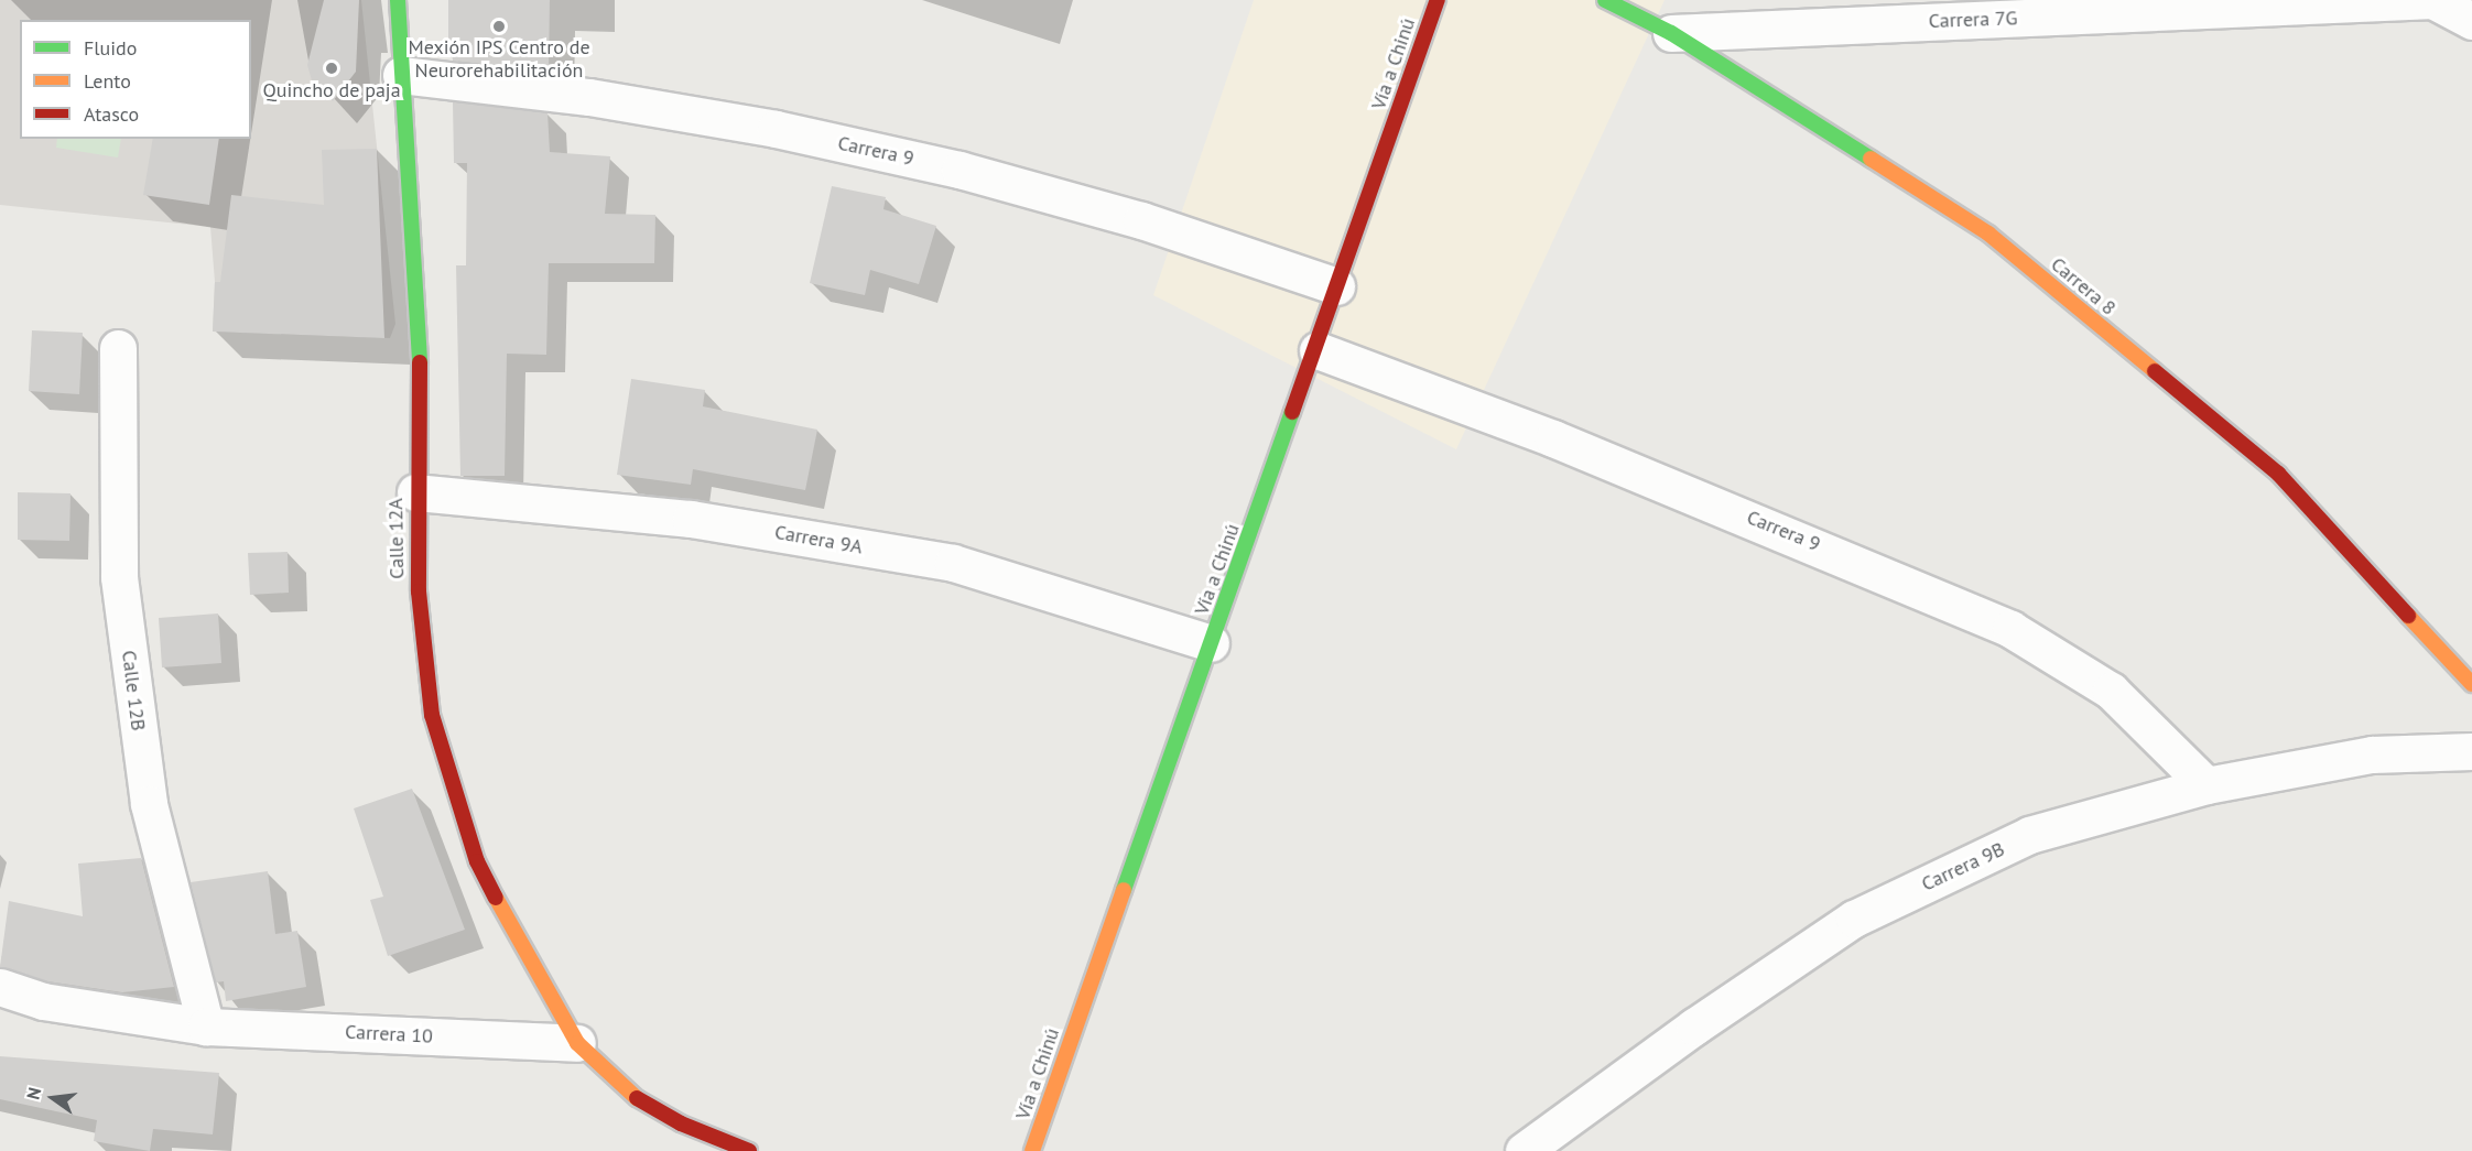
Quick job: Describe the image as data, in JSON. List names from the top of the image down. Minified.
{"streets":{"street":["Carrera 7G","Vía a Chinú","Carrera 9","Carrera 8","Calle 12A","Carrera 9A","Calle 12B","Carrera 9B","Carrera 10"]},"crossings":[["Carrera 7G","Carrera 8"],["Vía a Chinú","Carrera 9"],["Vía a Chinú","Carrera 9A"],["Carrera 9","Calle 12A"],["Carrera 9","Carrera 9B"],["Calle 12A","Carrera 9A"],["Calle 12A","Carrera 10"],["Calle 12B","Carrera 10"]],"places":["Mexión IPS Centro de Neurorehabilitación","Quincho de paja"],"legend":["Fluido","Lento","Atasco"],"north":"left"}
